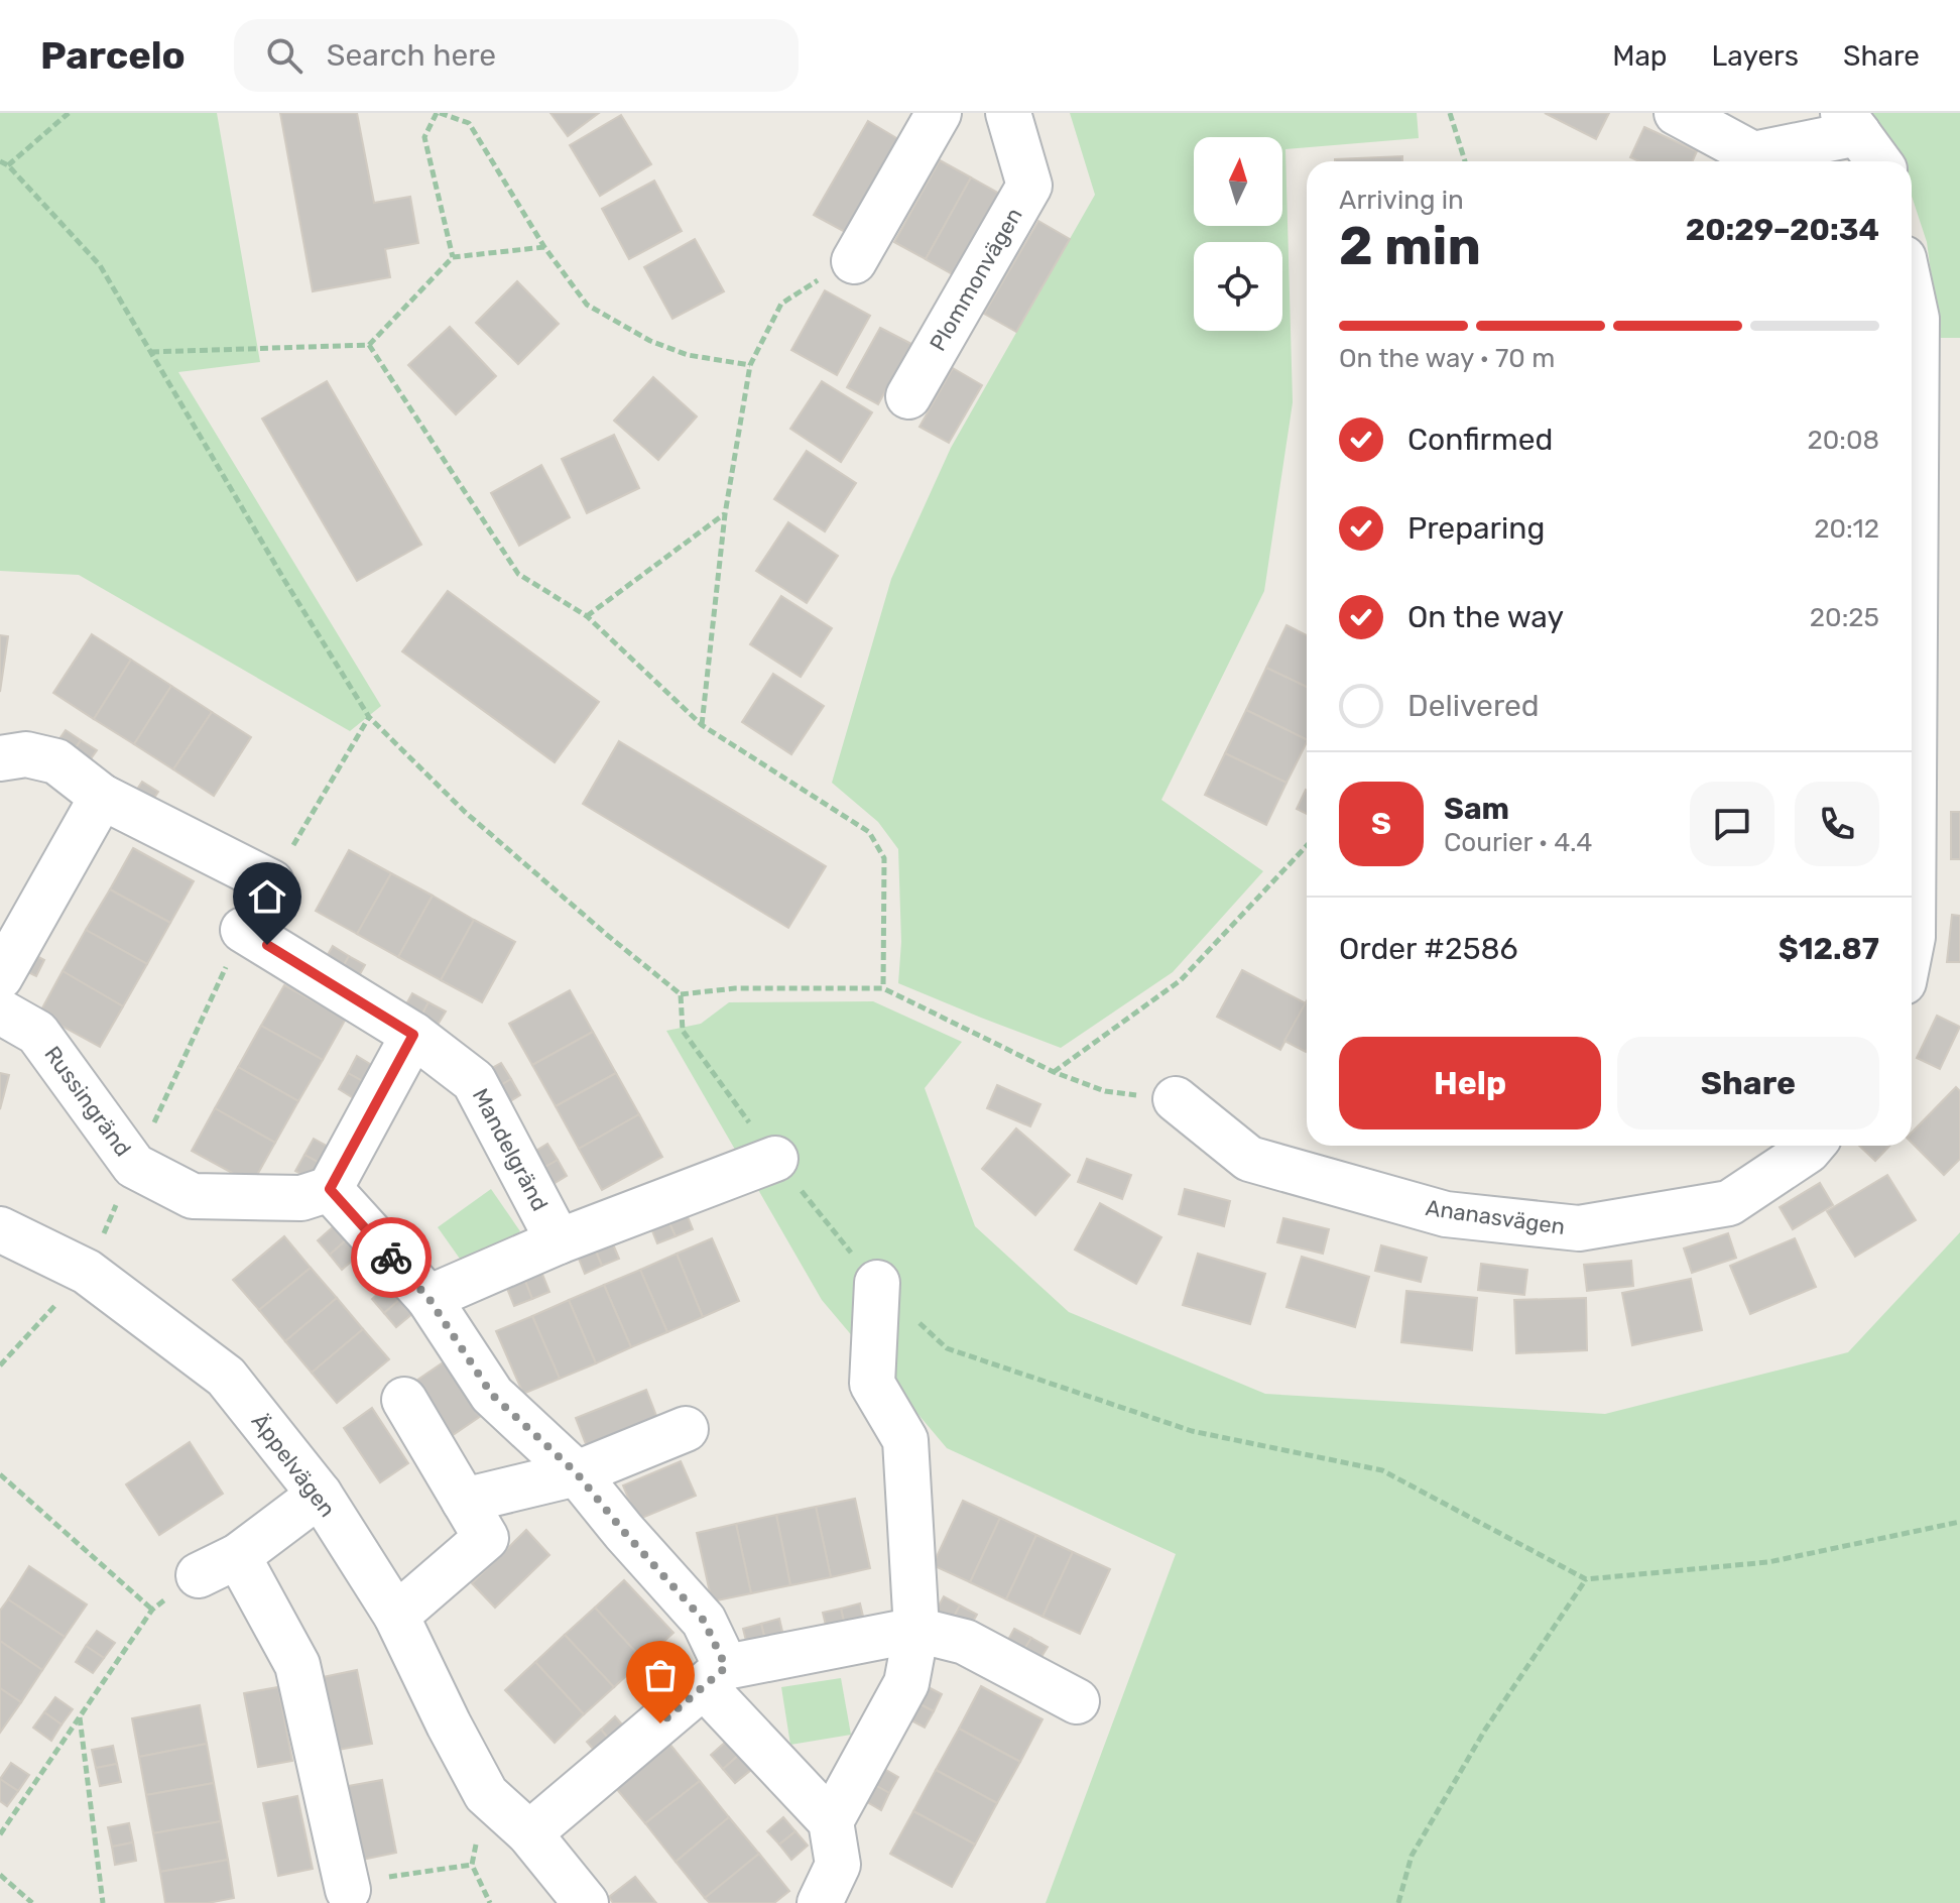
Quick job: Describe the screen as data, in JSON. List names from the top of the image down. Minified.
{"streets":{"street":["Plommonvägen","Russingränd","Mandelgränd","Ananasvägen","Äppelvägen"]},"north":"top","page":{"header":"Parcelo","search":"Search here","nav":["Map","Layers","Share"],"heading":["2 min","Arriving in","20:29–20:34"],"panel":["Sam","Courier · 4.4","Order #2586","$12.87"],"bar":"On the way · 70 m","list":[["Confirmed","20:08"],["Preparing","20:12"],["On the way","20:25"],"Delivered"],"round":"S","buttons":["Help","Share"]}}
